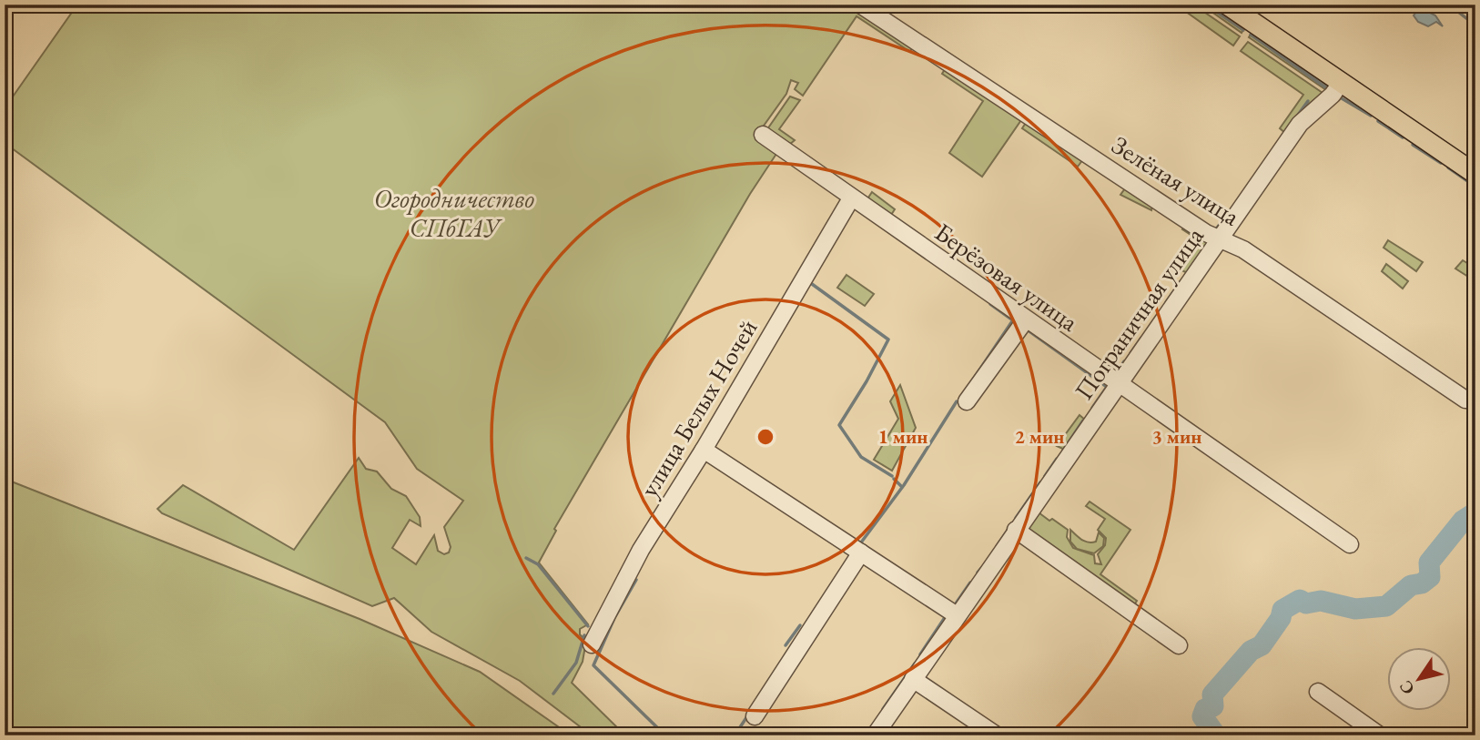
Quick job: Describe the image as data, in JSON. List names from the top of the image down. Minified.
{"streets":{"street":["Зелёная улица","Берёзовая улица","Пограничная улица","улица Белых Ночей"]},"crossings":[["Зелёная улица","Пограничная улица"],["Берёзовая улица","Пограничная улица"],["Берёзовая улица","улица Белых Ночей"]],"parks":["Огородничество СПбГАУ"],"north":"bottom left","rings":["1 мин","2 мин","3 мин"]}
